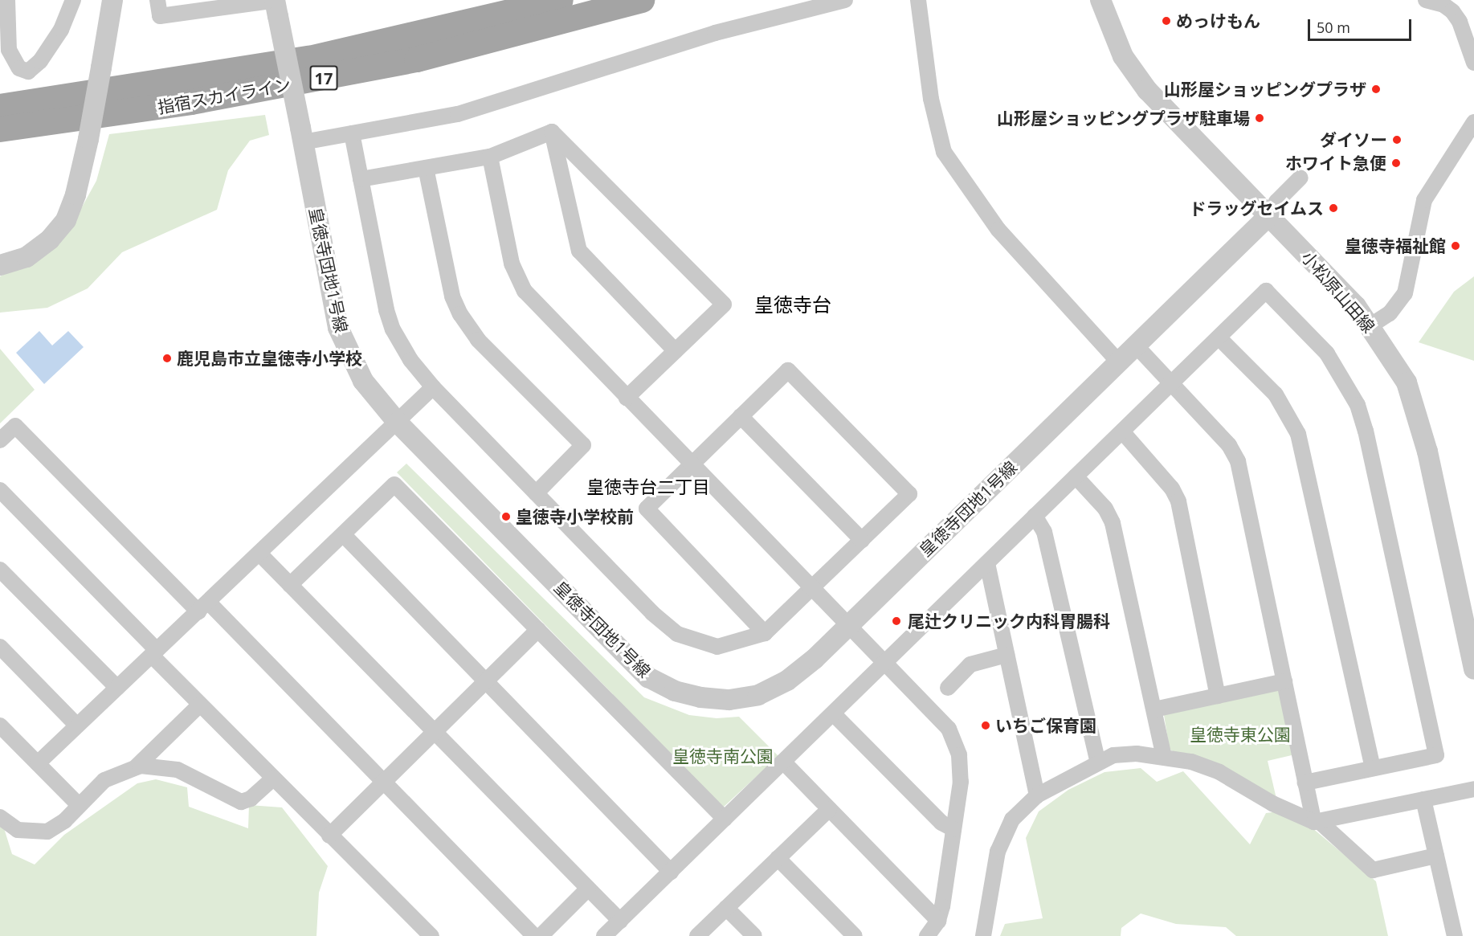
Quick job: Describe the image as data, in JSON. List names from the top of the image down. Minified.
{"streets":{"main road":["17","指宿スカイライン"],"street":["皇徳寺団地1号線","小松原山田線"]},"crossings":[["皇徳寺団地1号線","小松原山田線"]],"districts":["皇徳寺台","皇徳寺台二丁目"],"parks":["皇徳寺東公園","皇徳寺南公園"],"places":["めっけもん","山形屋ショッピングプラザ","山形屋ショッピングプラザ駐車場","ダイソー","ホワイト急便","ドラッグセイムス","皇徳寺福祉館","鹿児島市立皇徳寺小学校","皇徳寺小学校前","尾辻クリニック内科胃腸科","いちご保育園"],"scale_bar":"50 m"}
